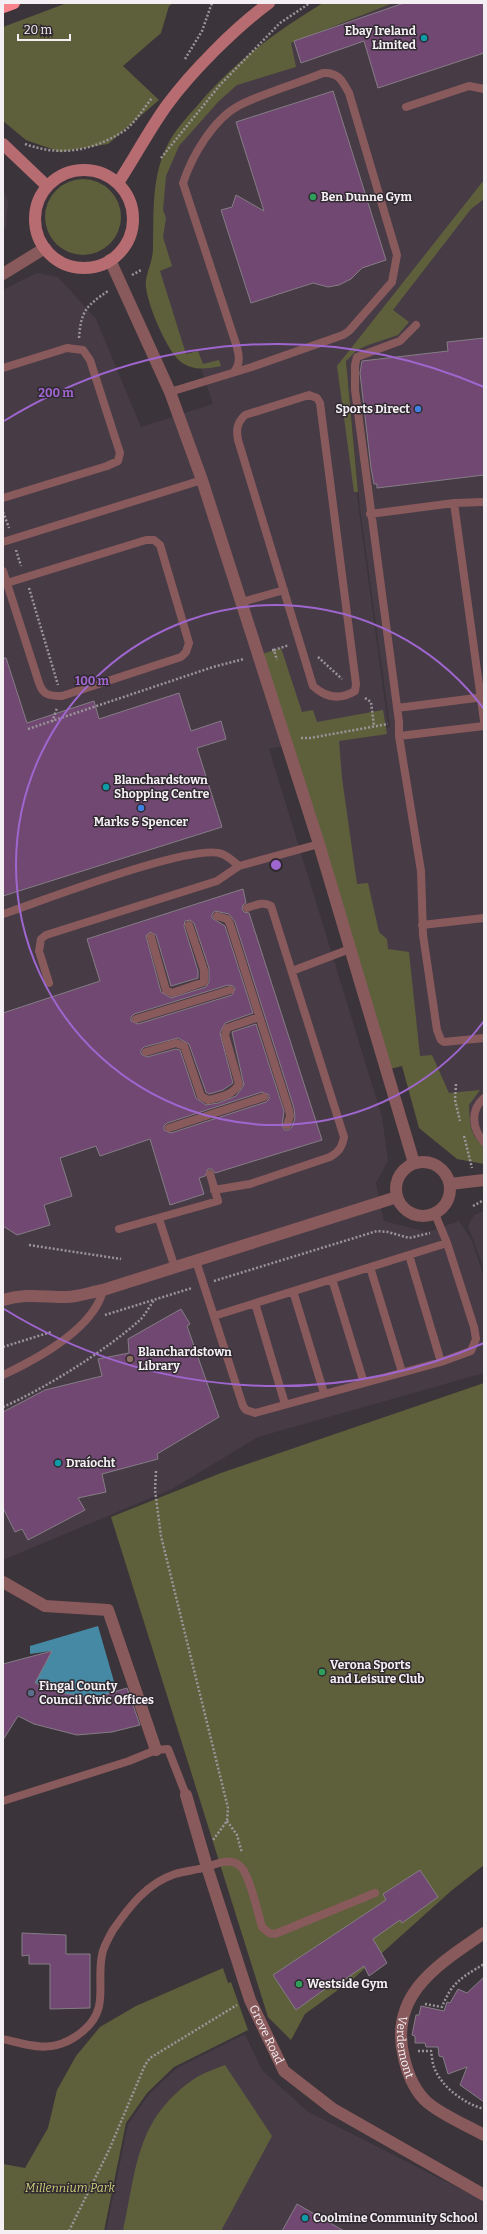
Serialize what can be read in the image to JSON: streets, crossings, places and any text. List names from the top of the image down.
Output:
{
  "streets": {
    "street": ["Grove Road", "Verdemont"]
  },
  "parks": ["Millennium Park"],
  "places": [
    "Ebay Ireland Limited",
    "Ben Dunne Gym",
    "Sports Direct",
    "Blanchardstown Shopping Centre",
    "Marks & Spencer",
    "Blanchardstown Library",
    "Draíocht",
    "Verona Sports and Leisure Club",
    "Fingal County Council Civic Offices",
    "Westside Gym",
    "Coolmine Community School"
  ],
  "scale_bar": "20 m",
  "rings": ["200 m", "100 m"]
}
